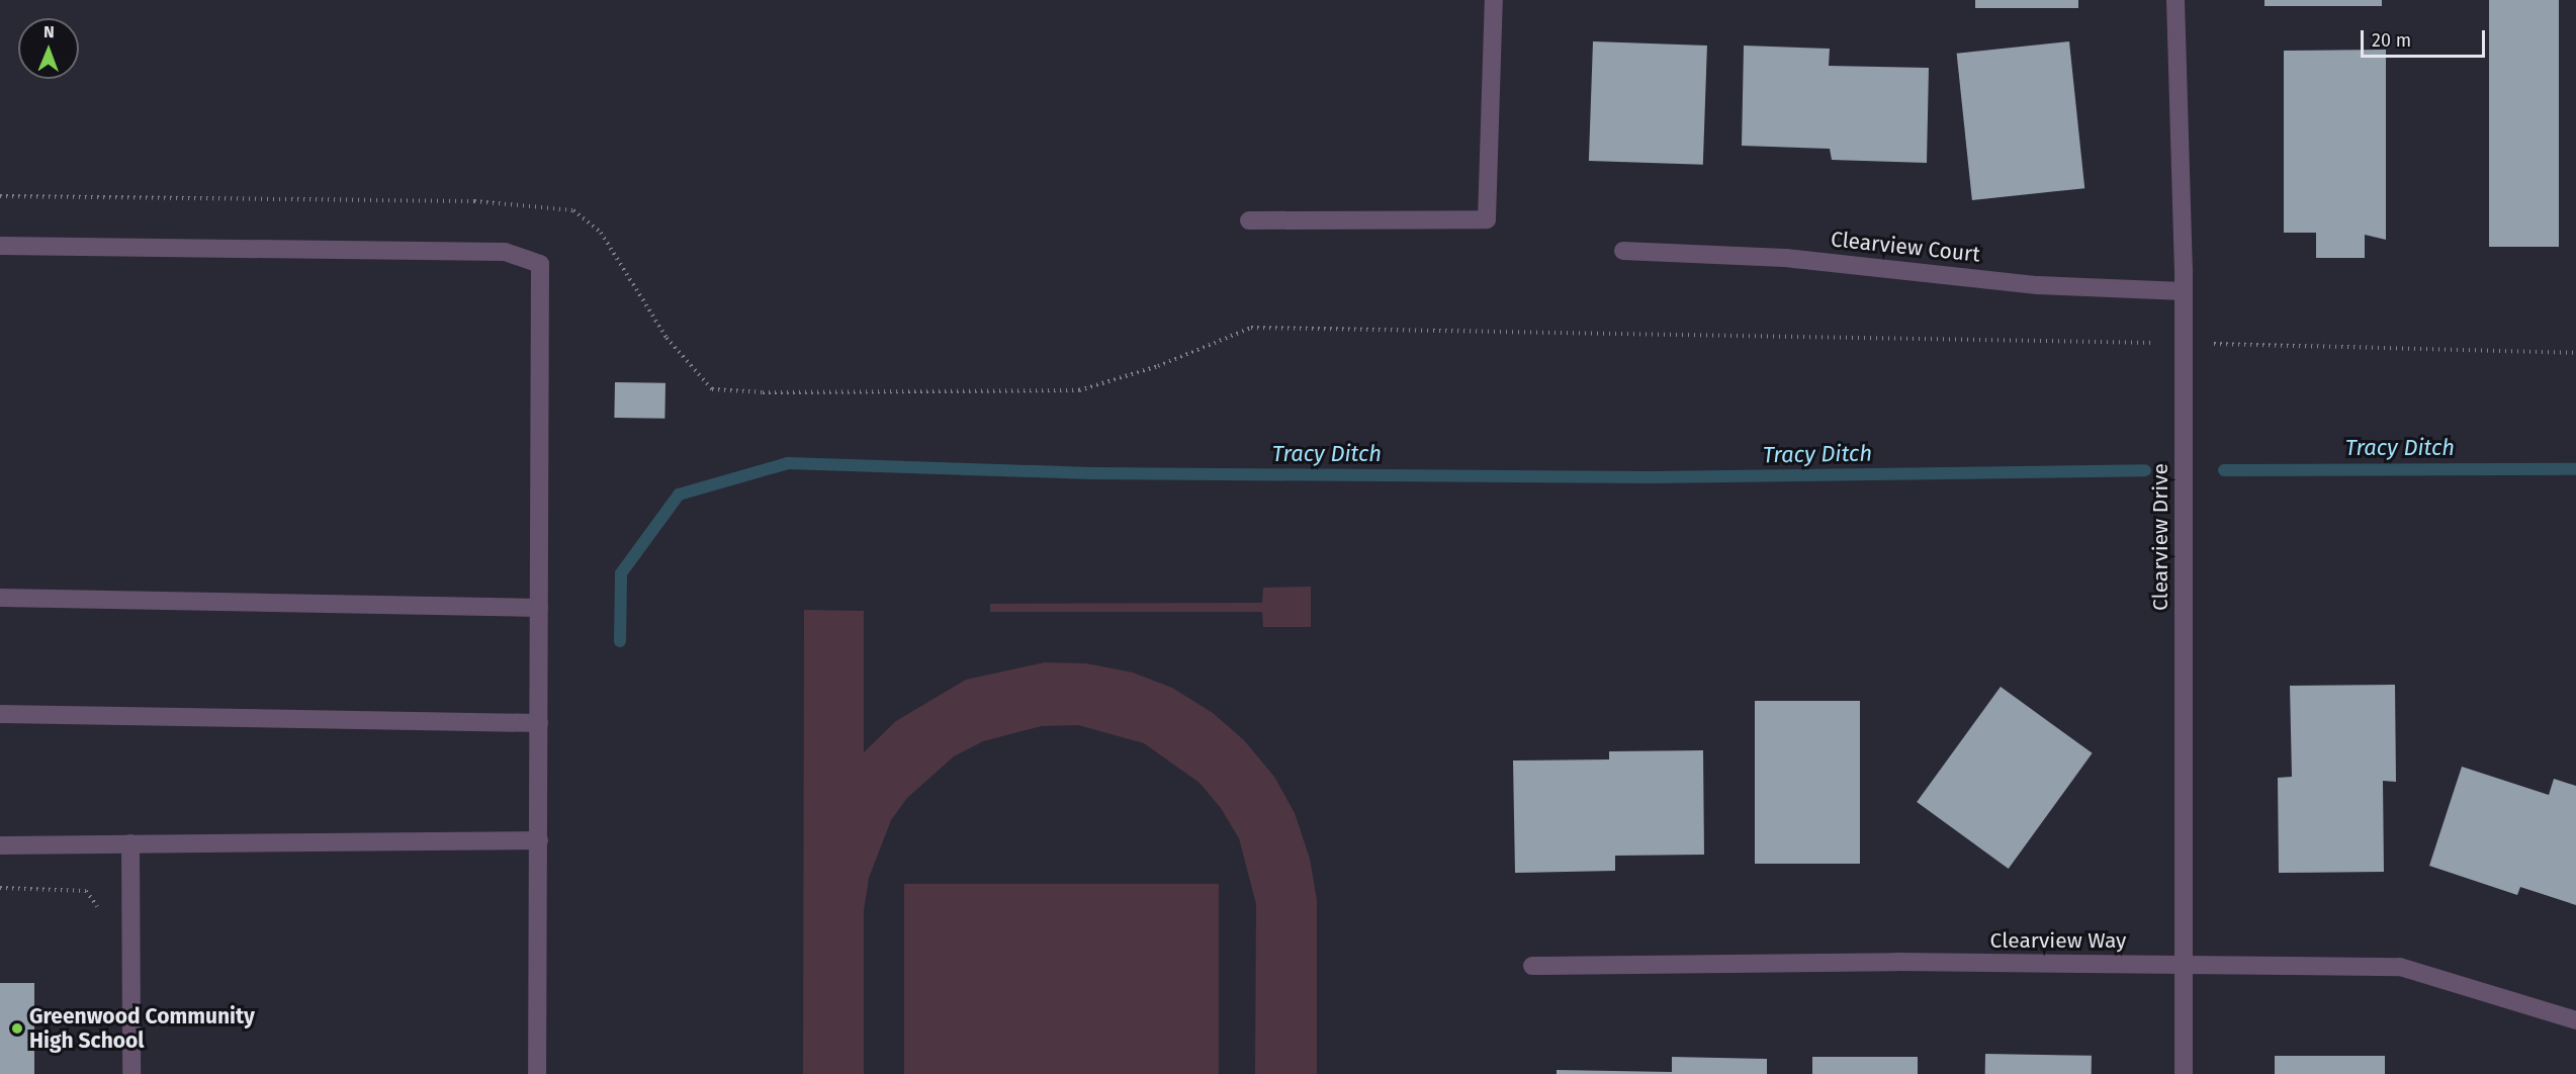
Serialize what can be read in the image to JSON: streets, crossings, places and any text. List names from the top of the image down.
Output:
{
  "streets": {
    "street": ["Clearview Court", "Clearview Drive", "Clearview Way"]
  },
  "crossings": [
    ["Clearview Court", "Clearview Drive"],
    ["Clearview Drive", "Clearview Way"]
  ],
  "water": ["Tracy Ditch"],
  "places": ["Greenwood Community High School"],
  "scale_bar": "20 m",
  "north": "top"
}
